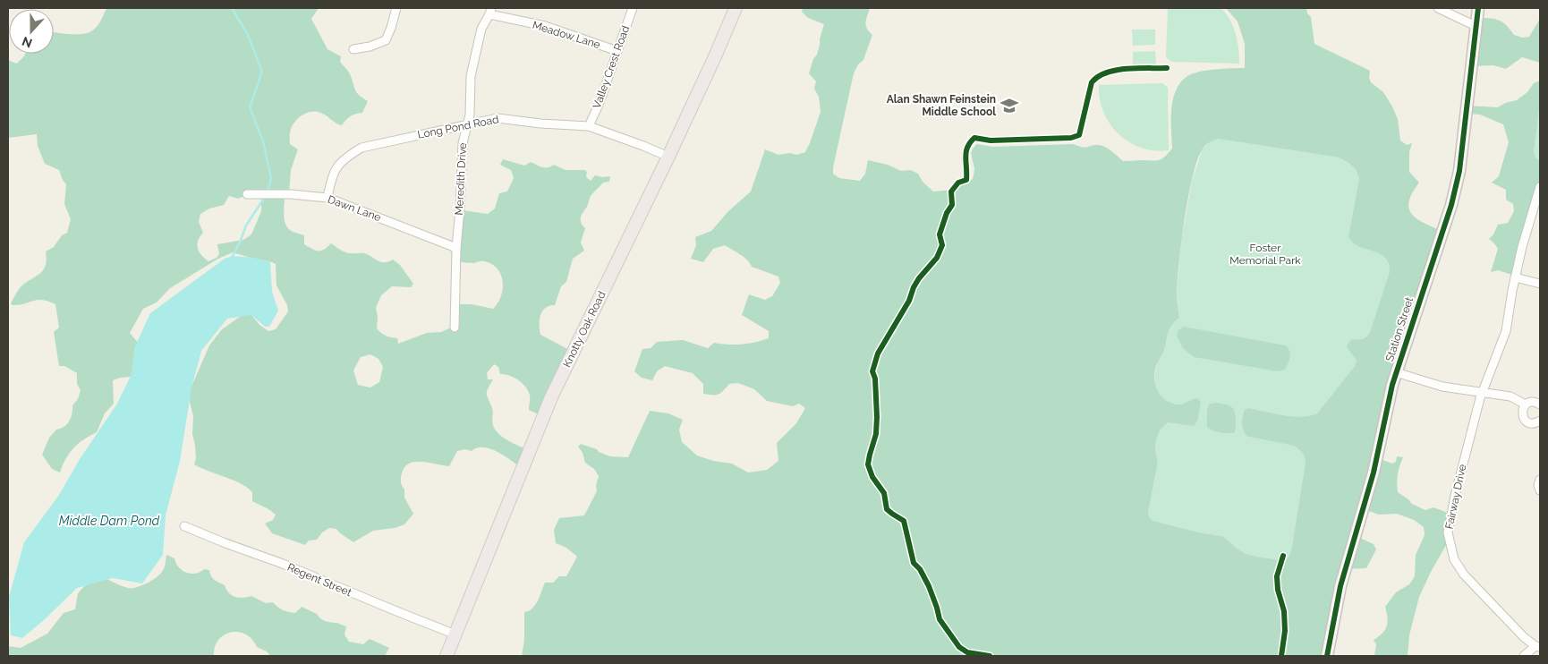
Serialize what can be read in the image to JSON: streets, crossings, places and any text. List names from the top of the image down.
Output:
{
  "streets": {
    "main road": ["Knotty Oak Road"],
    "street": [
      "Meadow Lane",
      "Valley Crest Road",
      "Long Pond Road",
      "Meredith Drive",
      "Dawn Lane",
      "Station Street",
      "Fairway Drive",
      "Regent Street"
    ]
  },
  "crossings": [
    ["Meadow Lane", "Valley Crest Road"],
    ["Meadow Lane", "Meredith Drive"],
    ["Valley Crest Road", "Long Pond Road"],
    ["Long Pond Road", "Meredith Drive"],
    ["Long Pond Road", "Dawn Lane"],
    ["Long Pond Road", "Knotty Oak Road"],
    ["Meredith Drive", "Dawn Lane"],
    ["Knotty Oak Road", "Regent Street"]
  ],
  "water": ["Middle Dam Pond"],
  "parks": ["Foster Memorial Park"],
  "places": {
    "school or university": ["Alan Shawn Feinstein Middle School"]
  },
  "north": "bottom"
}
